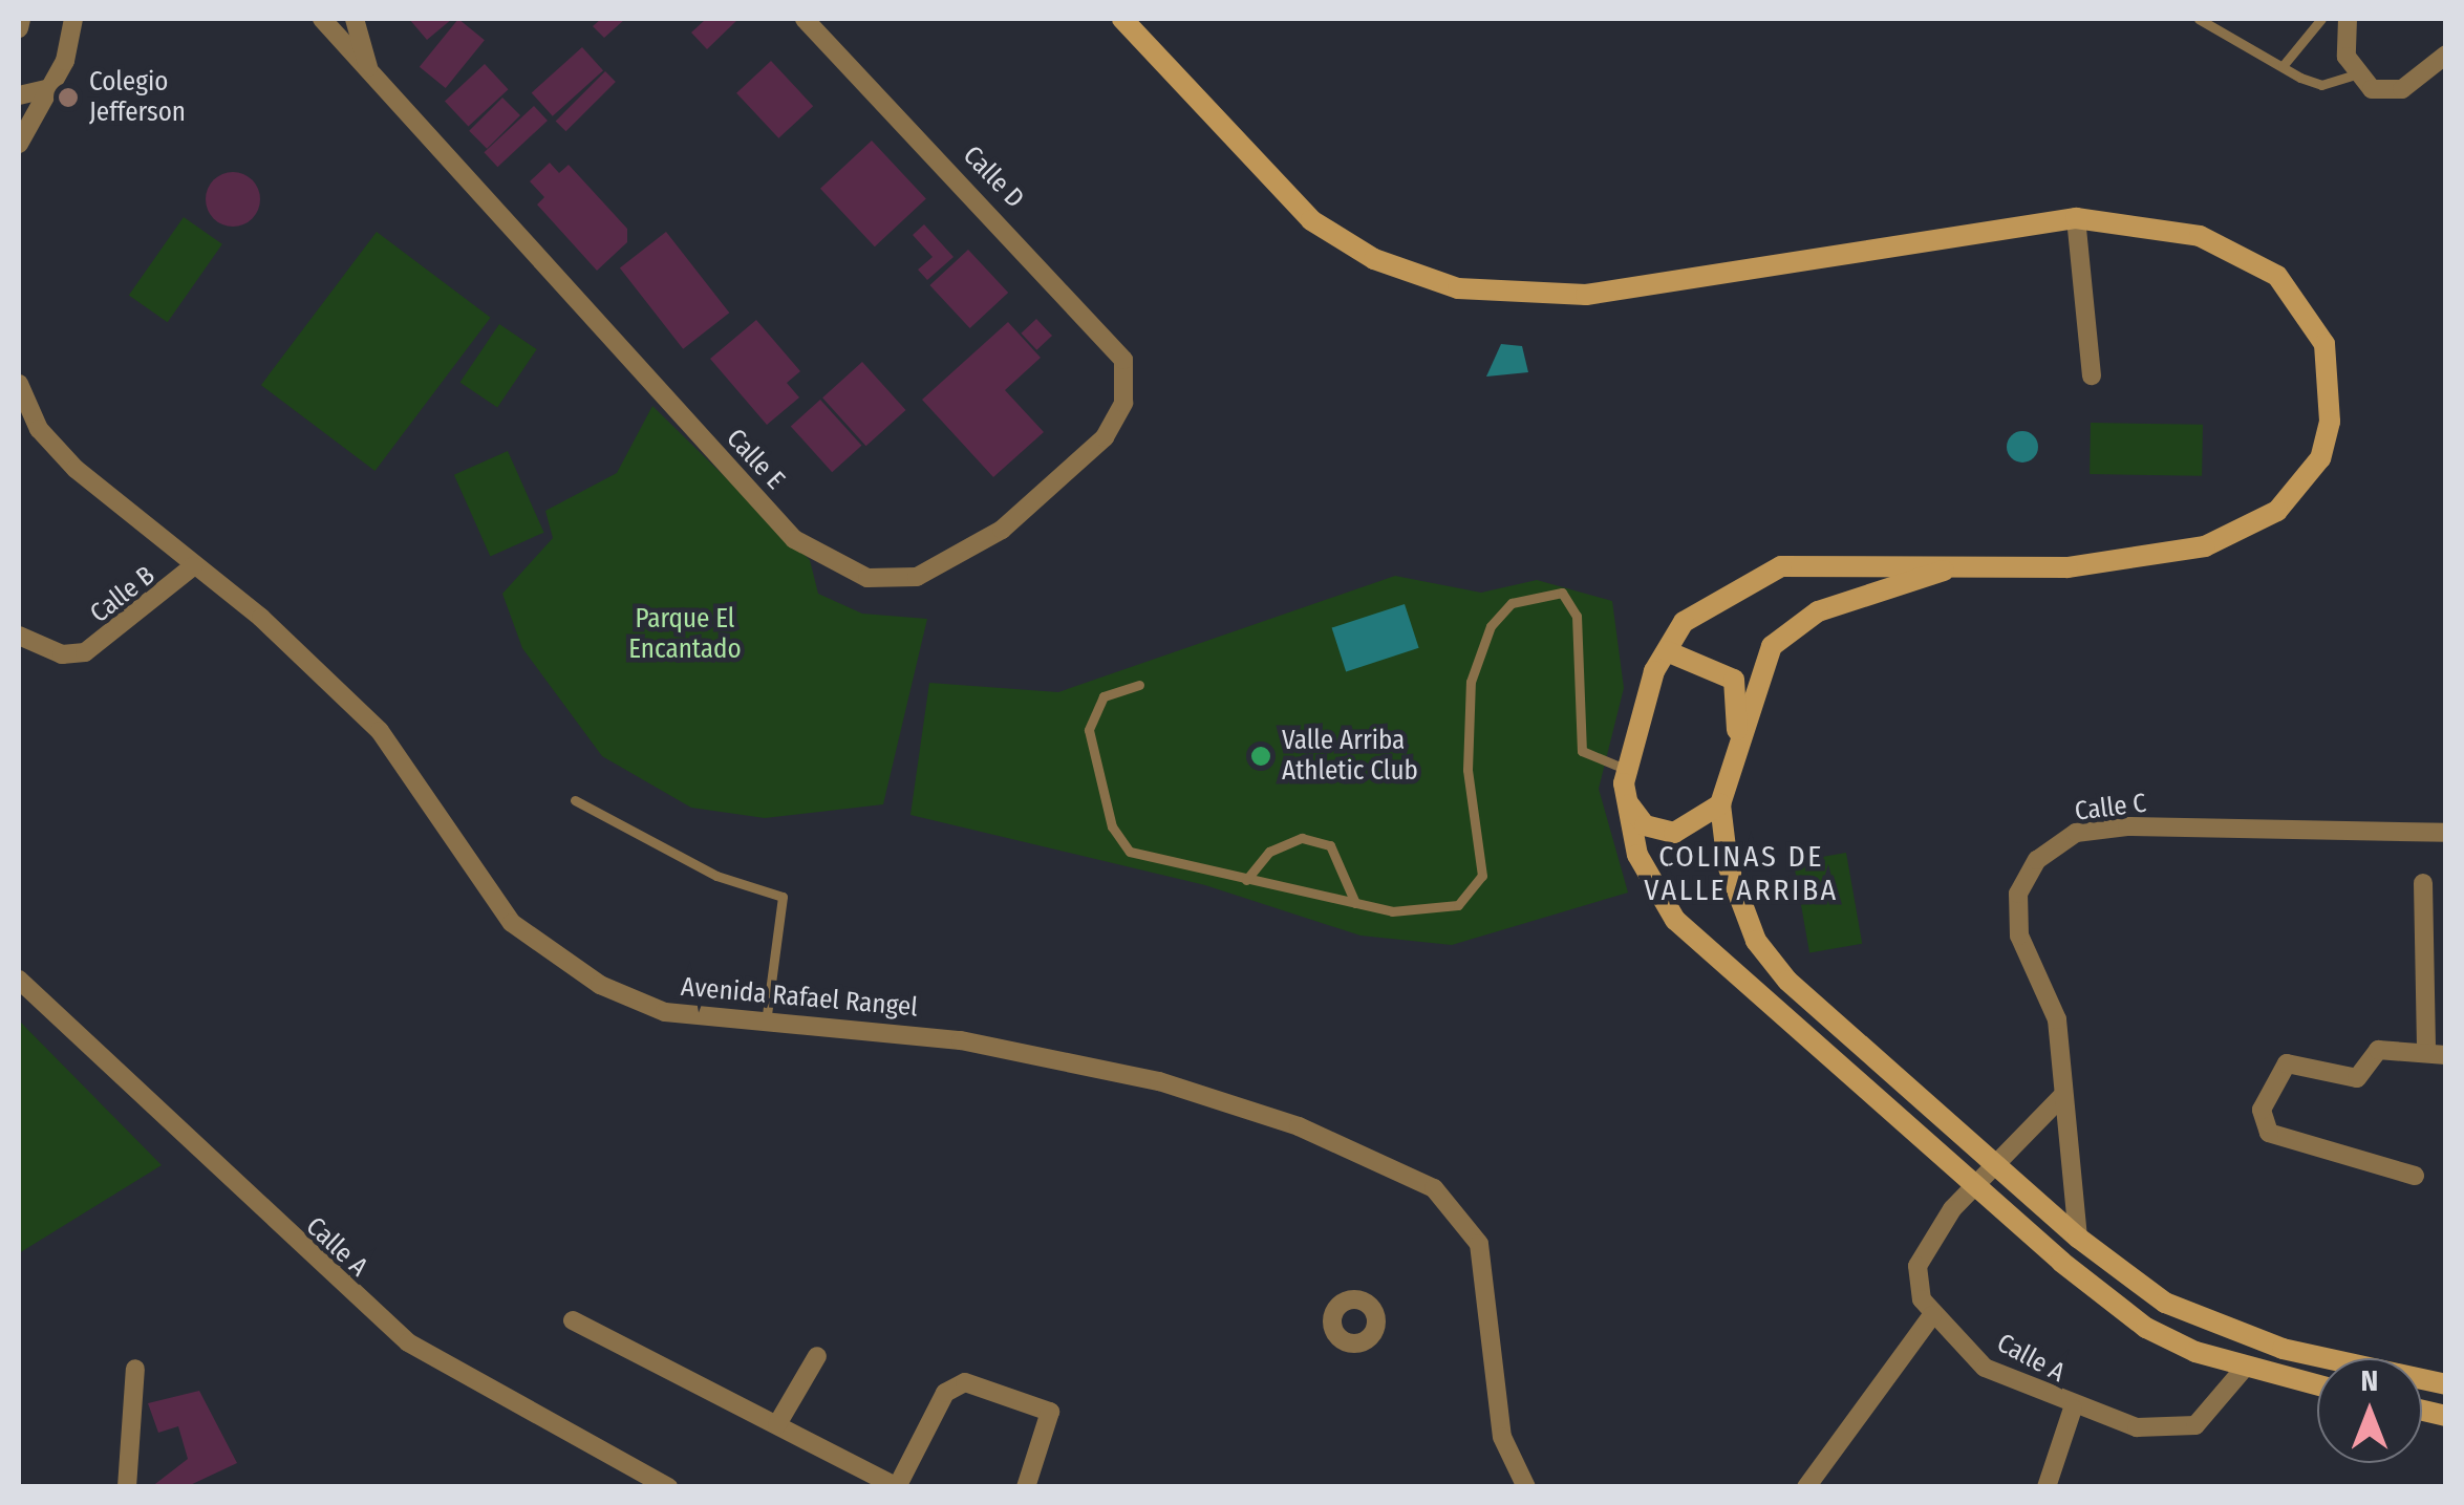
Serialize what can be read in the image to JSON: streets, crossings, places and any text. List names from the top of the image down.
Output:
{
  "streets": {
    "street": [
      "Calle D",
      "Calle E",
      "Calle B",
      "Calle C",
      "Avenida Rafael Rangel",
      "Calle A"
    ]
  },
  "crossings": [
    ["Calle D", "Calle E"],
    ["Calle B", "Avenida Rafael Rangel"]
  ],
  "districts": ["COLINAS DE VALLE ARRIBA"],
  "parks": ["Parque El Encantado"],
  "places": ["Colegio Jefferson", "Valle Arriba Athletic Club"],
  "north": "top"
}
